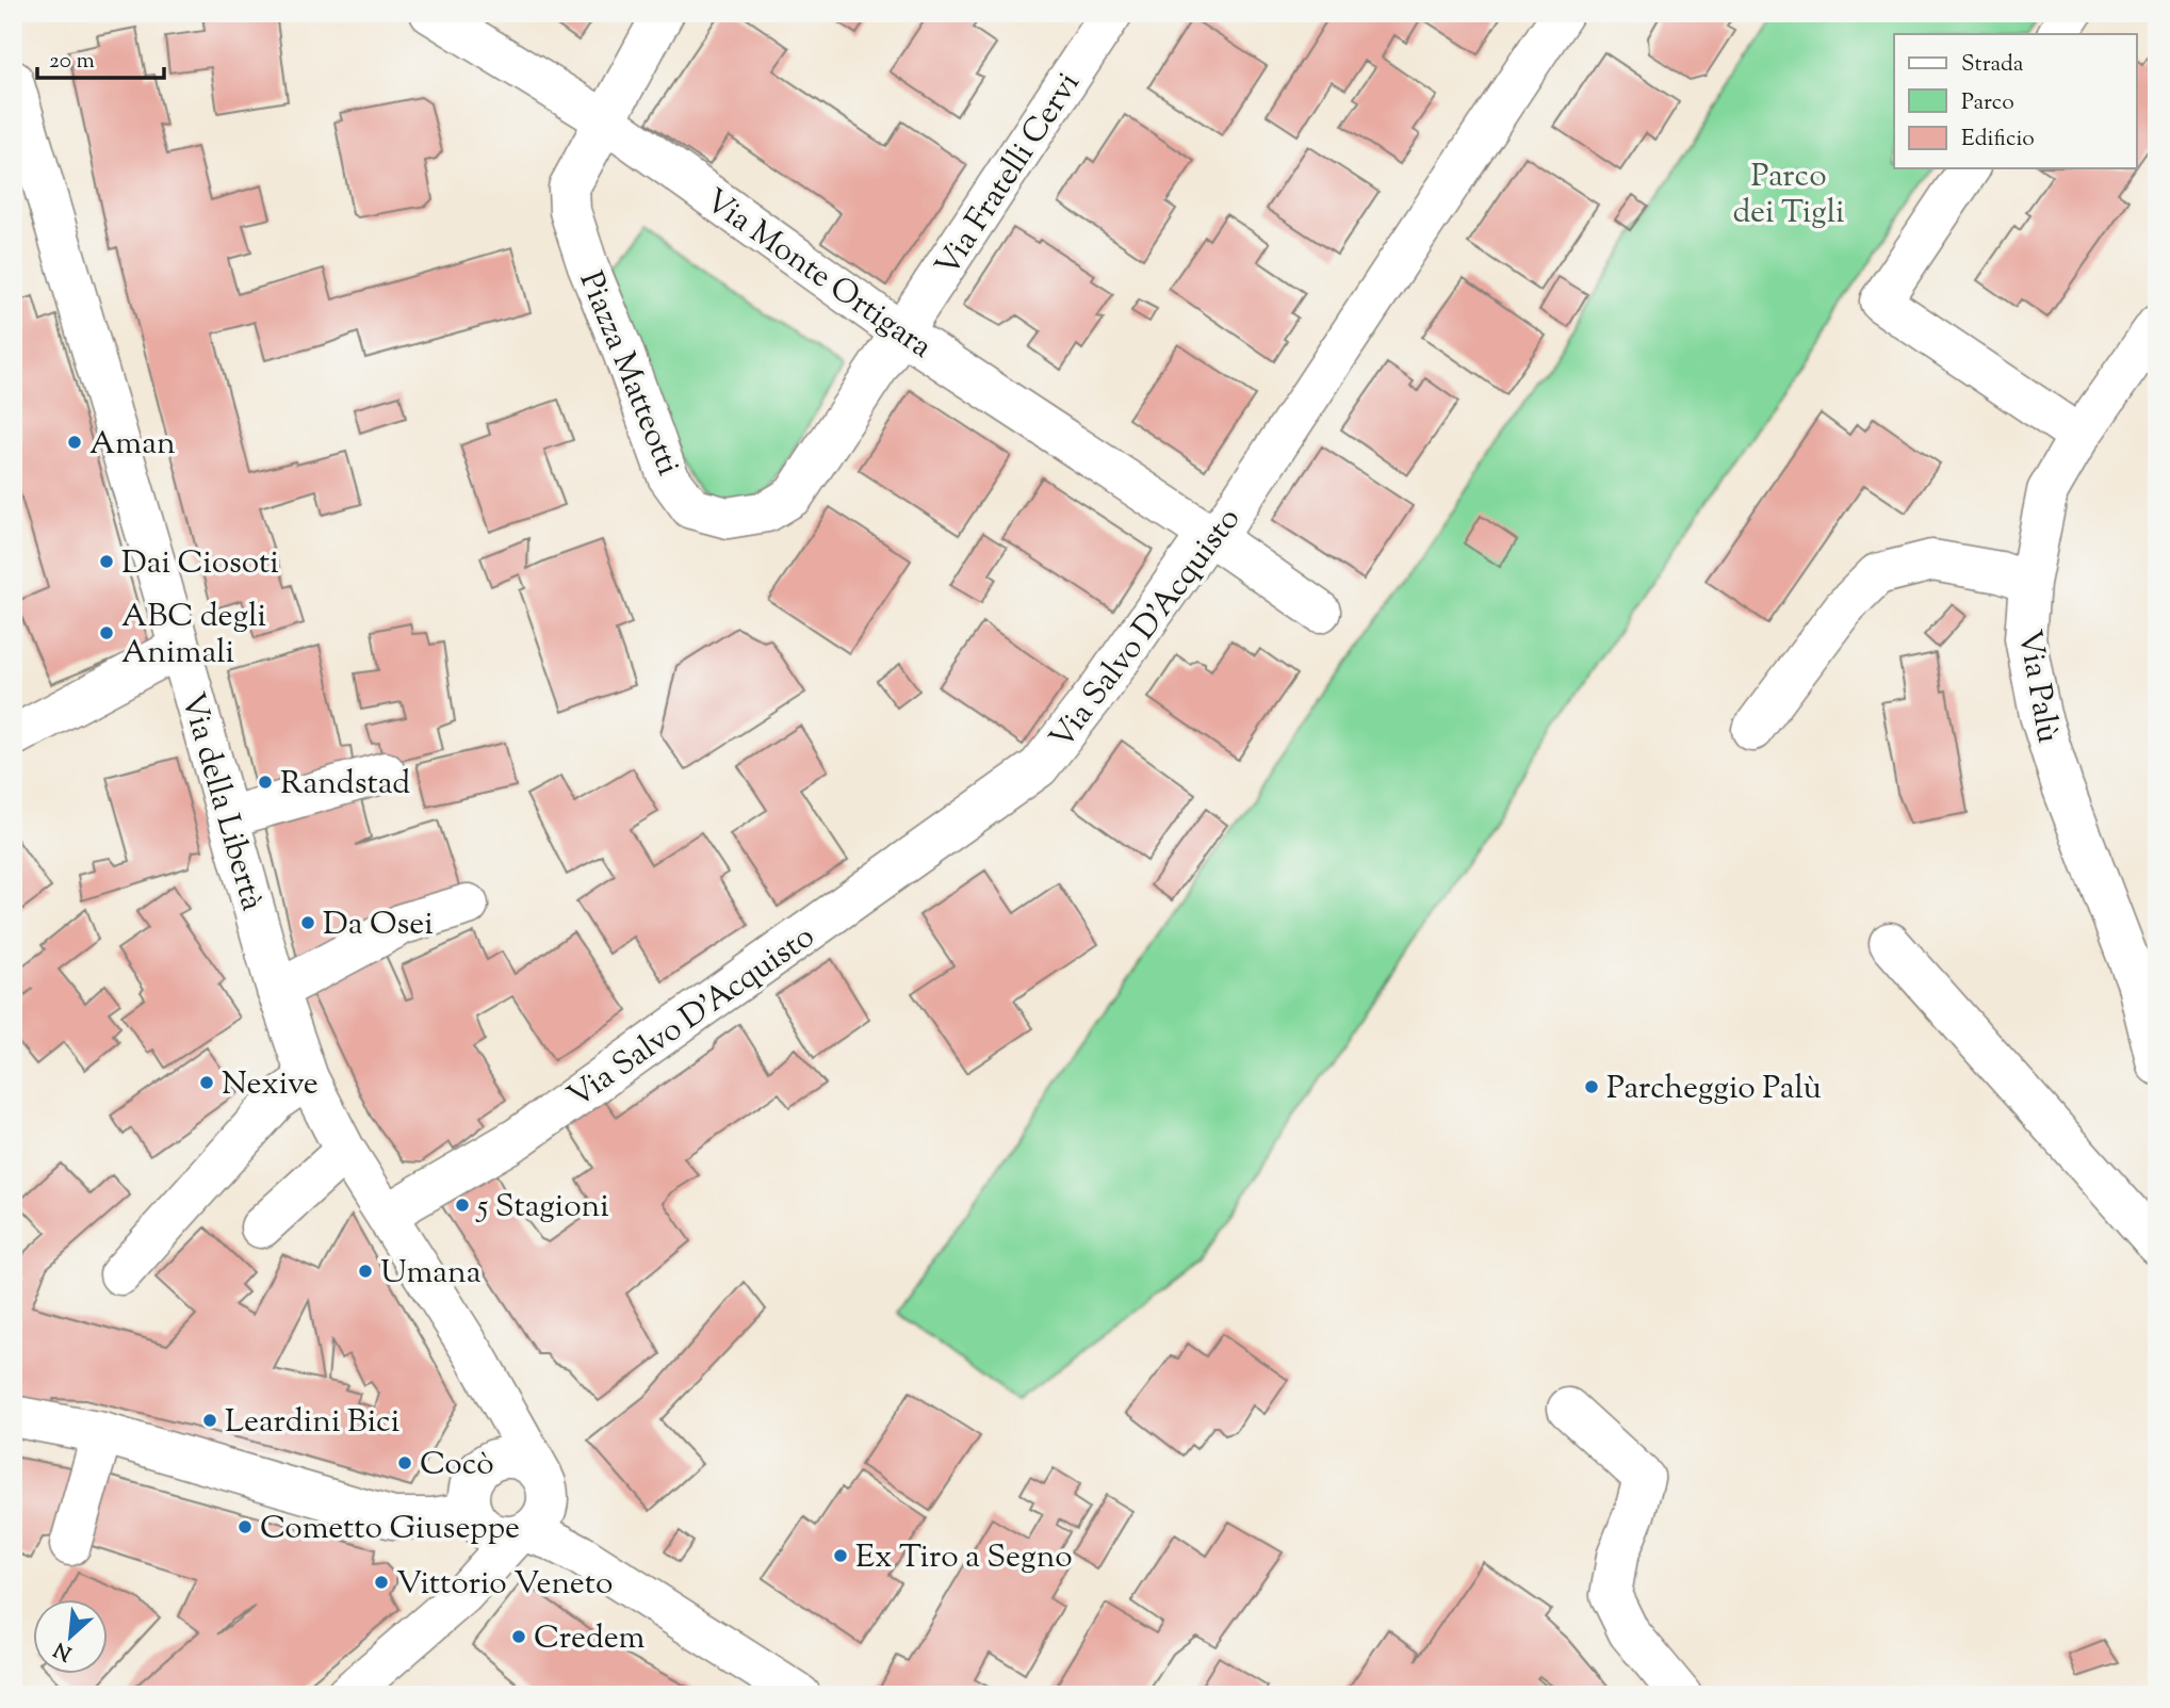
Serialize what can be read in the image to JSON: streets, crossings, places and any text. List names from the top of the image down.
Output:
{
  "streets": {
    "street": [
      "Via Fratelli Cervi",
      "Via Monte Ortigara",
      "Piazza Matteotti",
      "Via Salvo D'Acquisto",
      "Via Palù",
      "Via della Libertà"
    ]
  },
  "crossings": [
    ["Via Fratelli Cervi", "Via Monte Ortigara"],
    ["Via Fratelli Cervi", "Piazza Matteotti"],
    ["Via Monte Ortigara", "Piazza Matteotti"],
    ["Via Monte Ortigara", "Via Salvo D'Acquisto"],
    ["Via Salvo D'Acquisto", "Via della Libertà"]
  ],
  "parks": ["Parco dei Tigli"],
  "places": [
    "Aman",
    "Dai Ciosoti",
    "ABC degli Animali",
    "Randstad",
    "Da Osei",
    "Nexive",
    "Parcheggio Palù",
    "5 Stagioni",
    "Umana",
    "Leardini Bici",
    "Cocò",
    "Cometto Giuseppe",
    "Ex Tiro a Segno",
    "Vittorio Veneto",
    "Credem"
  ],
  "legend": ["Strada", "Parco", "Edificio"],
  "scale_bar": "20 m",
  "north": "bottom left"
}
